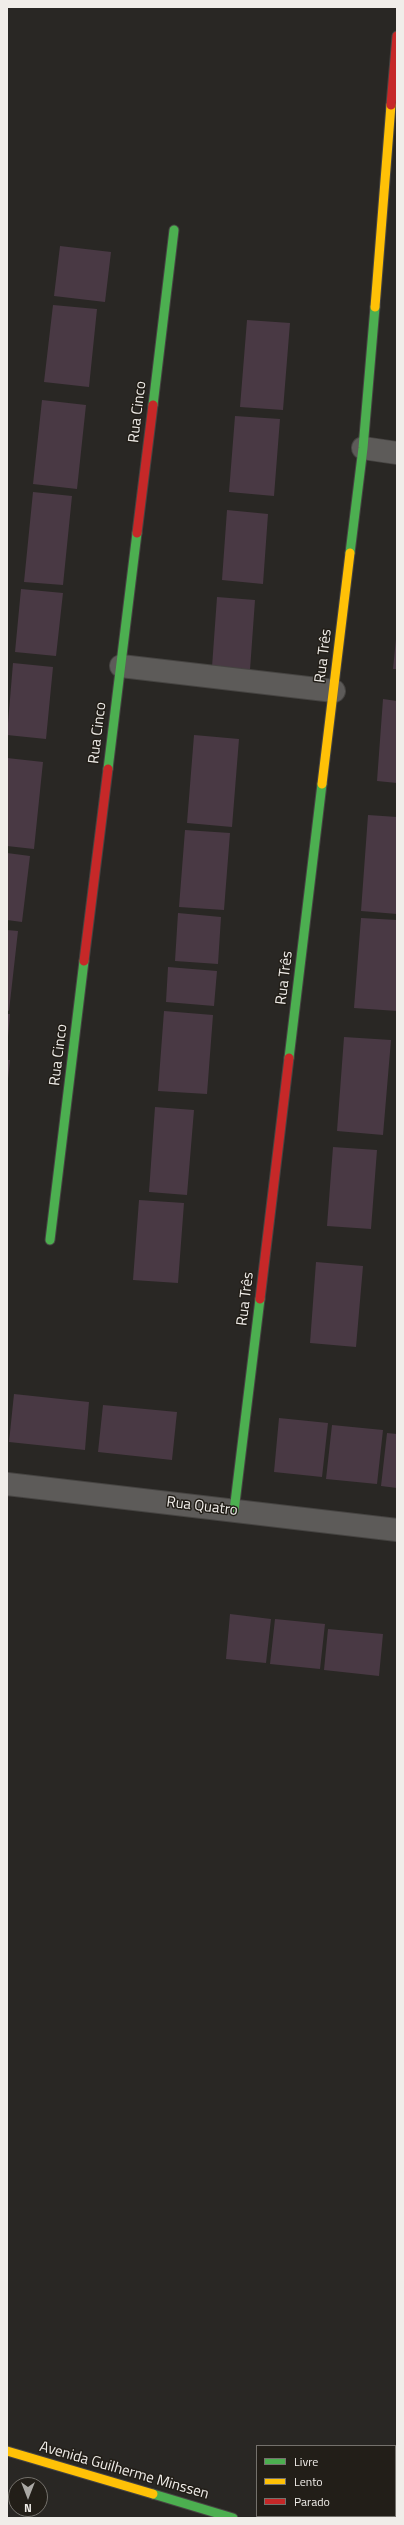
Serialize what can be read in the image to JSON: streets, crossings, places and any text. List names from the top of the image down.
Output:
{
  "streets": {
    "street": [
      "Rua Cinco",
      "Rua Três",
      "Rua Quatro",
      "Avenida Guilherme Minssen"
    ]
  },
  "crossings": [
    ["Rua Três", "Rua Quatro"]
  ],
  "legend": ["Livre", "Lento", "Parado"],
  "north": "bottom"
}
